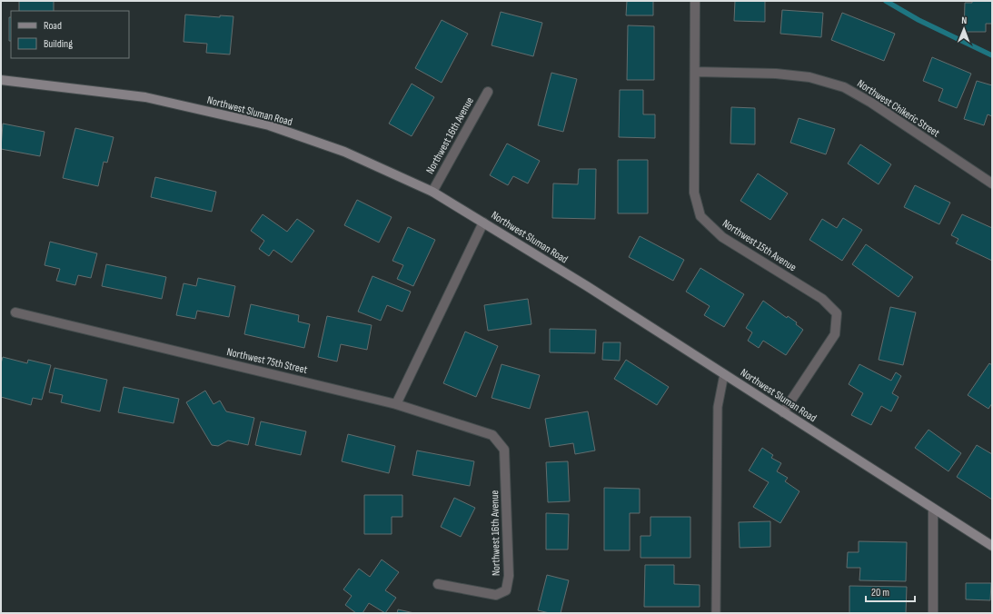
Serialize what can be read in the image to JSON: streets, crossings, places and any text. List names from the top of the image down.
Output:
{
  "streets": {
    "street": [
      "Northwest Chikeric Street",
      "Northwest Sluman Road",
      "Northwest 16th Avenue",
      "Northwest 15th Avenue",
      "Northwest 75th Street"
    ]
  },
  "crossings": [
    ["Northwest Chikeric Street", "Northwest 15th Avenue"],
    ["Northwest Sluman Road", "Northwest 16th Avenue"],
    ["Northwest Sluman Road", "Northwest 15th Avenue"],
    ["Northwest 16th Avenue", "Northwest 75th Street"]
  ],
  "legend": ["Road", "Building"],
  "scale_bar": "20 m",
  "north": "top"
}
